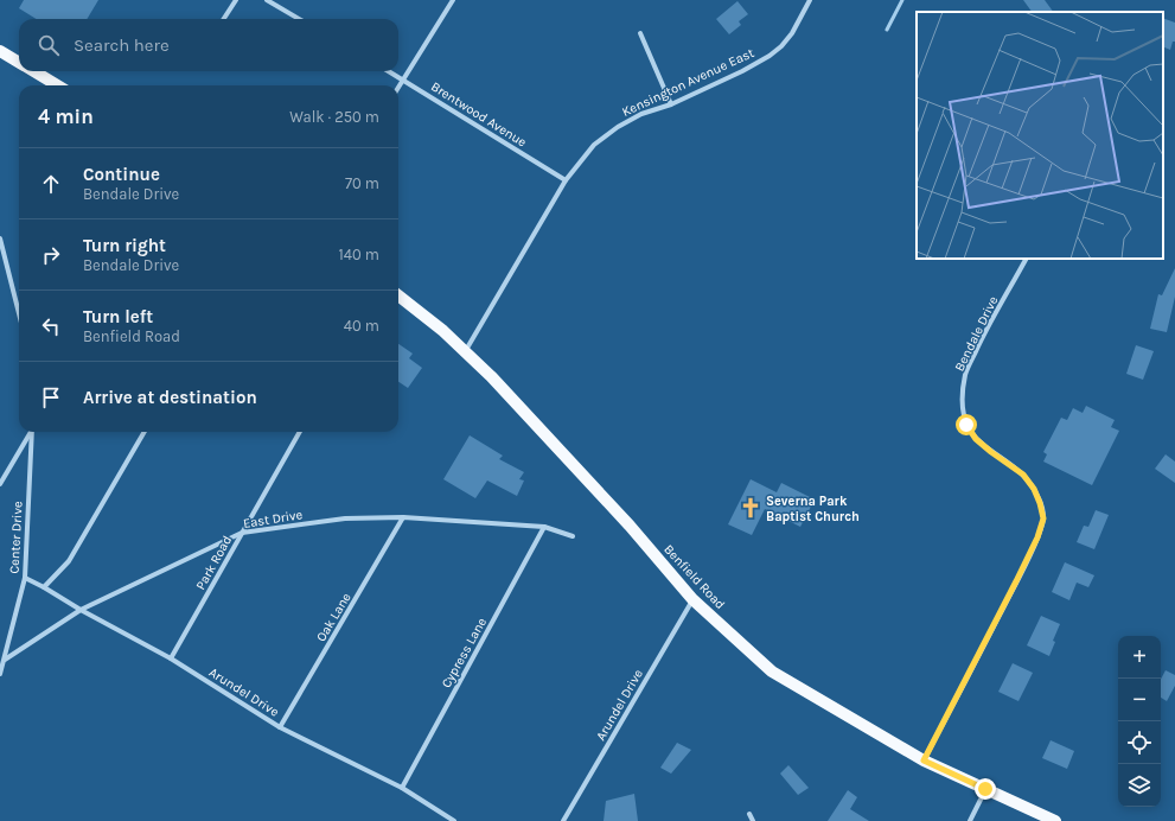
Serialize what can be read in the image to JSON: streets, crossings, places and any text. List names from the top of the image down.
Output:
{
  "streets": {
    "main road": ["Benfield Road"],
    "street": [
      "Kensington Avenue East",
      "Brentwood Avenue",
      "Bendale Drive",
      "East Drive",
      "Center Drive",
      "Park Road",
      "Oak Lane",
      "Cypress Lane",
      "Arundel Drive"
    ]
  },
  "crossings": [
    ["Kensington Avenue East", "Brentwood Avenue"],
    ["Kensington Avenue East", "Benfield Road"],
    ["Bendale Drive", "Benfield Road"],
    ["East Drive", "Center Drive"],
    ["East Drive", "Park Road"],
    ["East Drive", "Oak Lane"],
    ["East Drive", "Cypress Lane"],
    ["East Drive", "Arundel Drive"],
    ["Center Drive", "Arundel Drive"],
    ["Park Road", "Arundel Drive"],
    ["Benfield Road", "Arundel Drive"],
    ["Oak Lane", "Arundel Drive"],
    ["Cypress Lane", "Arundel Drive"]
  ],
  "places": {
    "church": ["Severna Park Baptist Church"]
  },
  "page": {
    "search": "Search here",
    "heading": ["4 min", "Walk · 250 m"],
    "list": [
      ["Continue", "Bendale Drive", "70 m"],
      ["Turn right", "Bendale Drive", "140 m"],
      ["Turn left", "Benfield Road", "40 m"],
      "Arrive at destination"
    ],
    "map_buttons": ["+", "−"]
  }
}
